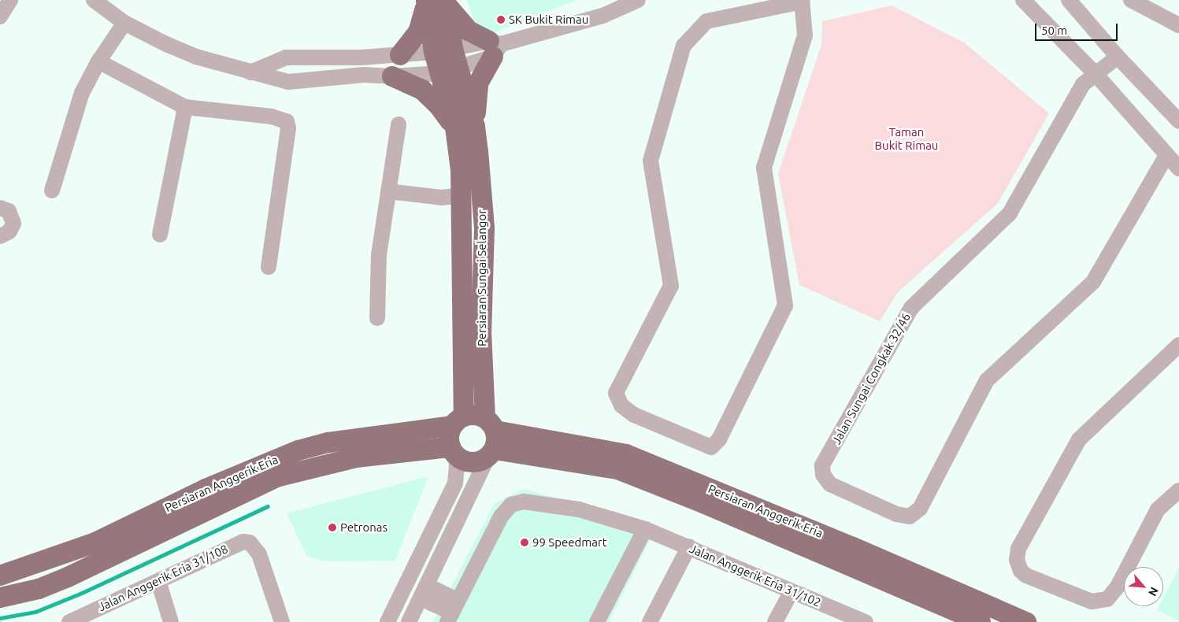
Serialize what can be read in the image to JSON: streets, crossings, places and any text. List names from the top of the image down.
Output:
{
  "streets": {
    "main road": ["Persiaran Sungai Selangor", "Persiaran Anggerik Eria"],
    "street": ["Jalan Sungai Congkak 32/46", "Jalan Anggerik Eria 31/102", "Jalan Anggerik Eria 31/108"]
  },
  "crossings": [
    ["Persiaran Sungai Selangor", "Persiaran Anggerik Eria"]
  ],
  "parks": ["Taman Bukit Rimau"],
  "places": ["SK Bukit Rimau", "Petronas", "99 Speedmart"],
  "scale_bar": "50 m",
  "north": "bottom right"
}
